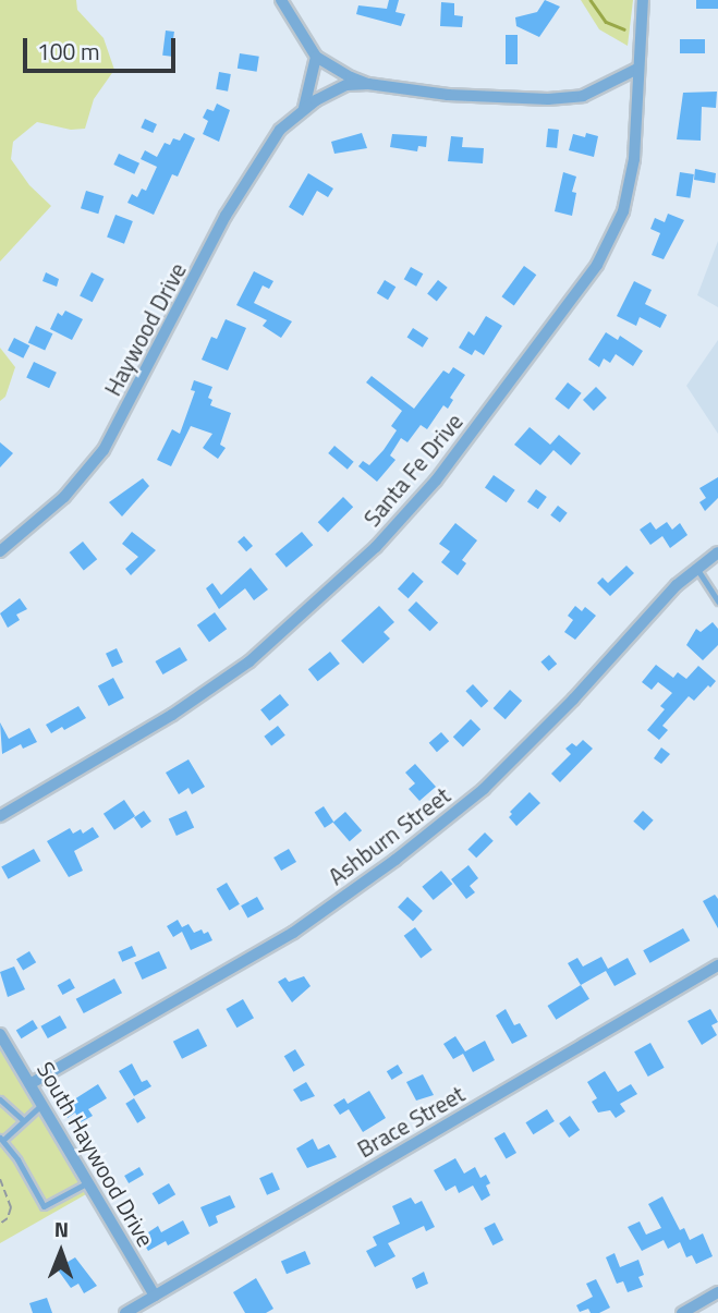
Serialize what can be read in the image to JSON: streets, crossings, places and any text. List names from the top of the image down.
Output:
{
  "streets": {
    "street": [
      "Haywood Drive",
      "Santa Fe Drive",
      "Ashburn Street",
      "Brace Street",
      "South Haywood Drive"
    ]
  },
  "crossings": [
    ["Haywood Drive", "Santa Fe Drive"],
    ["Ashburn Street", "South Haywood Drive"],
    ["Brace Street", "South Haywood Drive"]
  ],
  "scale_bar": "100 m",
  "north": "top"
}
